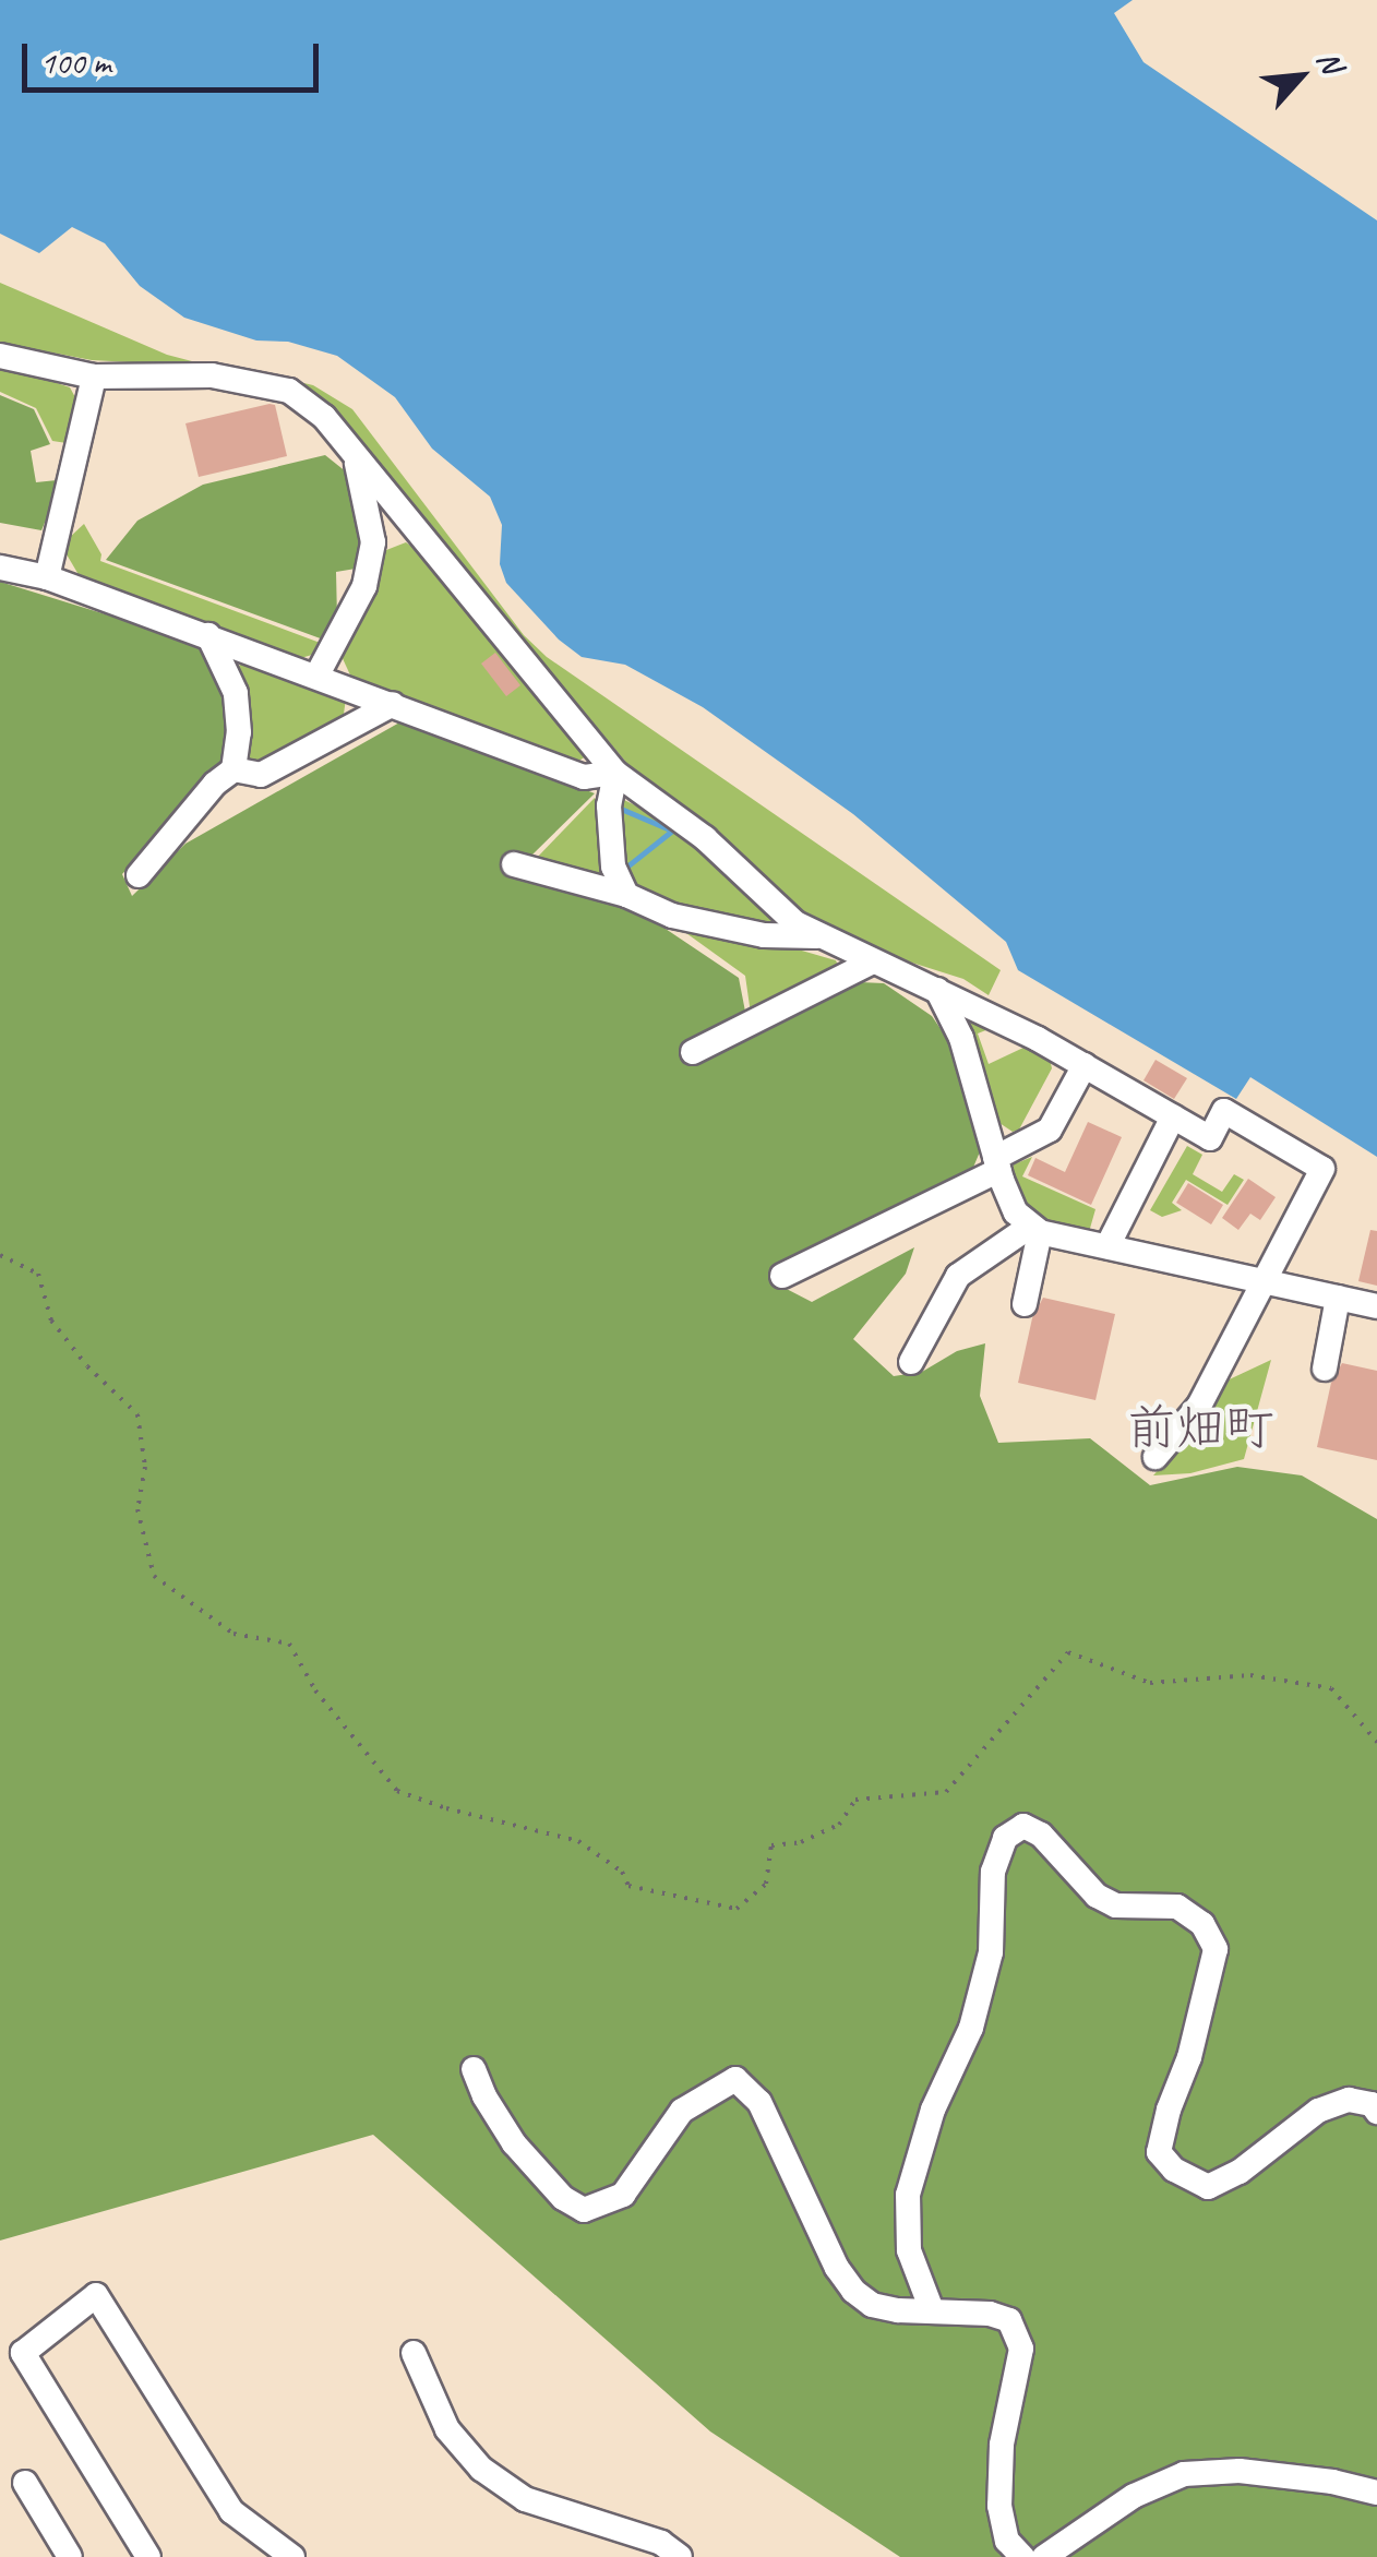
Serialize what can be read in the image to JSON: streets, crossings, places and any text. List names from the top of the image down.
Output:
{
  "districts": ["前畑町"],
  "scale_bar": "100 m",
  "north": "top right"
}
